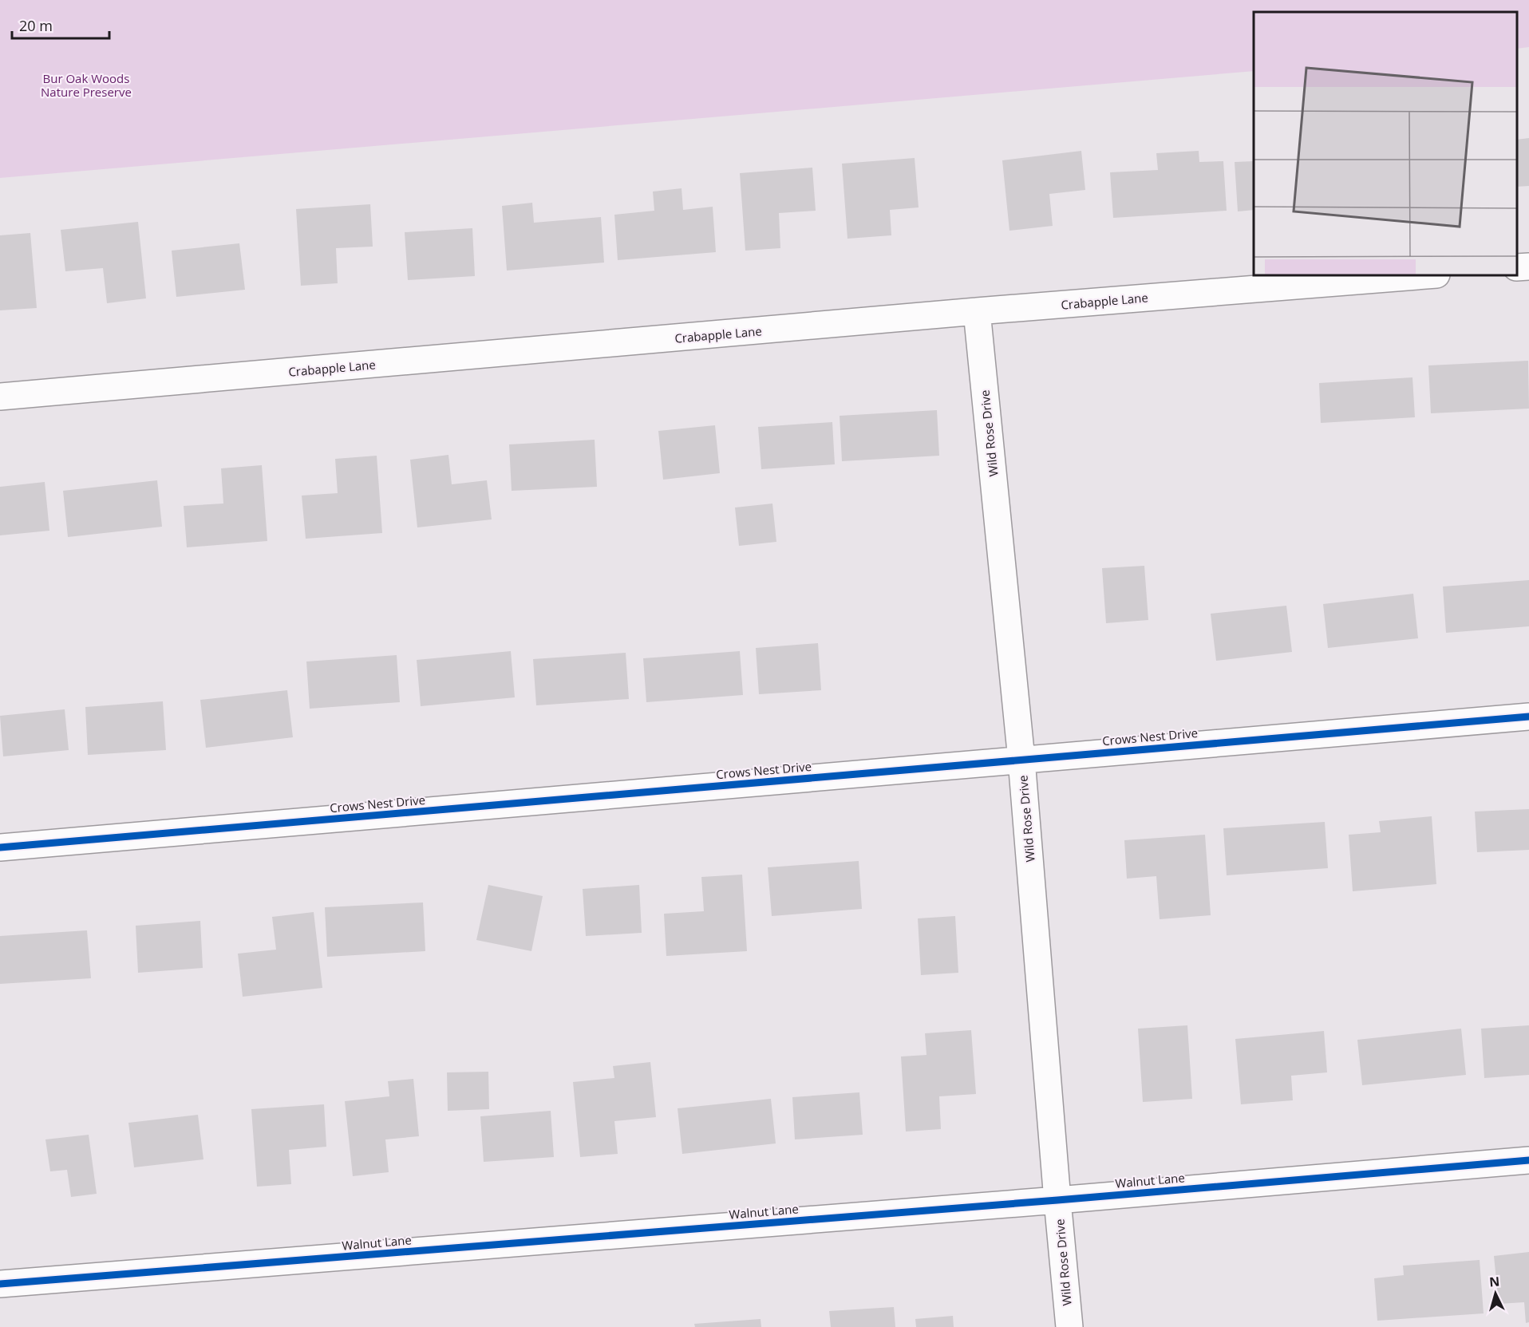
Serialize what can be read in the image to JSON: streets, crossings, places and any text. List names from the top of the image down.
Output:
{
  "streets": {
    "street": [
      "Crabapple Lane",
      "Wild Rose Drive",
      "Crows Nest Drive",
      "Walnut Lane"
    ]
  },
  "crossings": [
    ["Crabapple Lane", "Wild Rose Drive"],
    ["Wild Rose Drive", "Crows Nest Drive"],
    ["Wild Rose Drive", "Walnut Lane"]
  ],
  "parks": ["Bur Oak Woods Nature Preserve"],
  "scale_bar": "20 m",
  "north": "top"
}
